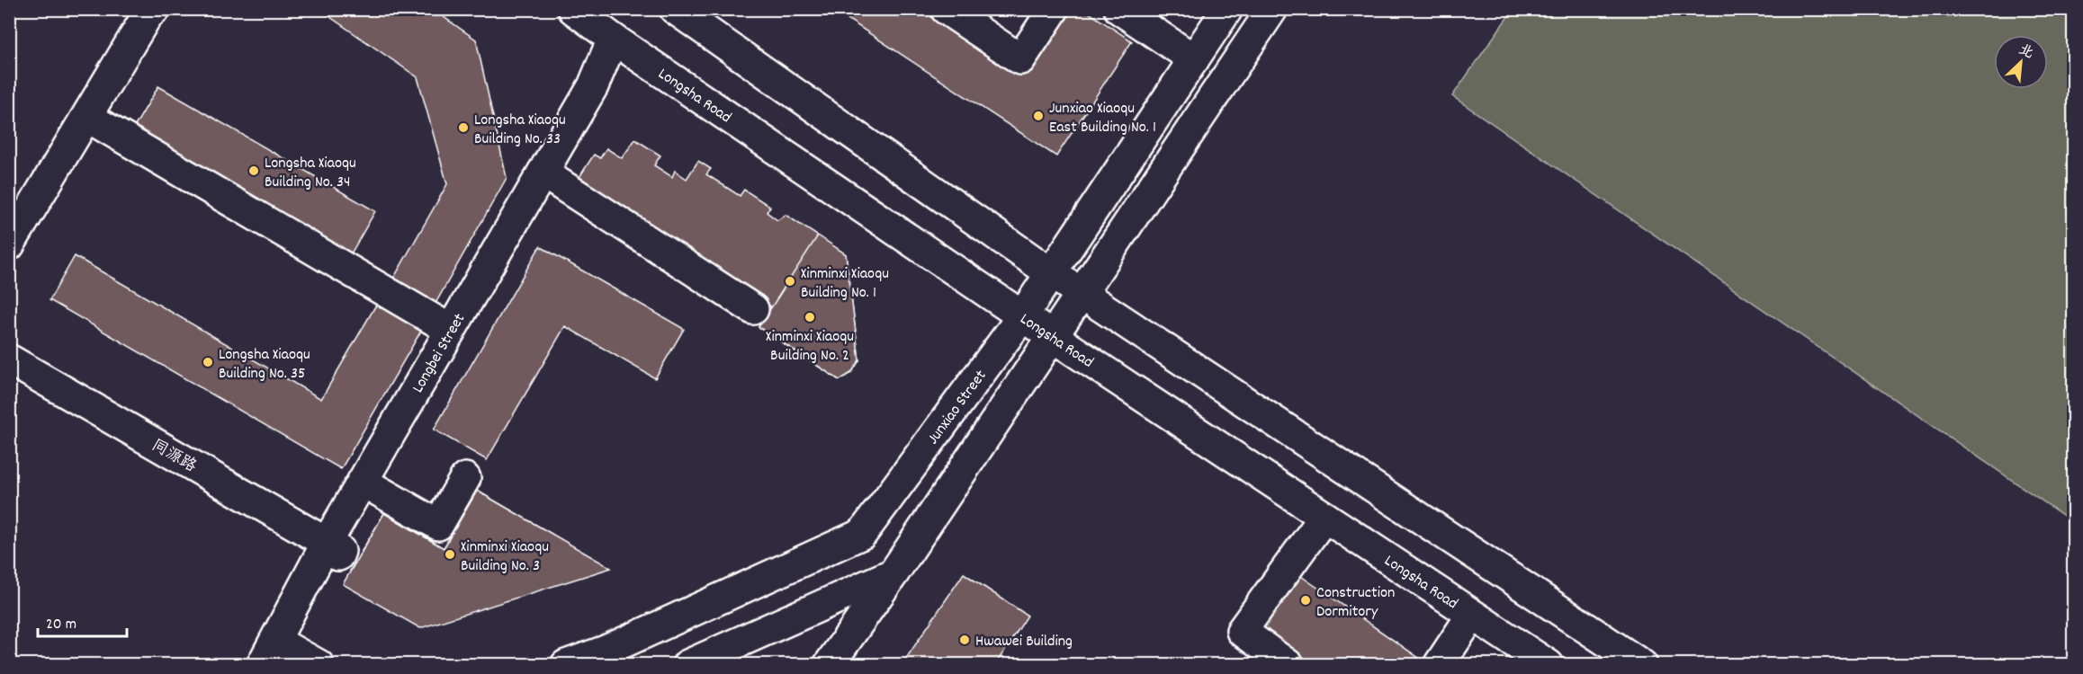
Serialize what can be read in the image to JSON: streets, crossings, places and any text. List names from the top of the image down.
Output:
{
  "streets": {
    "main road": [
      "Longsha Road",
      "Longbei Street",
      "Junxiao Street",
      "同源路"
    ]
  },
  "crossings": [
    ["Longsha Road", "Longbei Street"],
    ["Longsha Road", "Junxiao Street"],
    ["Longbei Street", "同源路"]
  ],
  "places": [
    "Junxiao Xiaoqu East Building No. 1",
    "Longsha Xiaoqu Building No. 33",
    "Longsha Xiaoqu Building No. 34",
    "Xinminxi Xiaoqu Building No. 1",
    "Xinminxi Xiaoqu Building No. 2",
    "Longsha Xiaoqu Building No. 35",
    "Xinminxi Xiaoqu Building No. 3",
    "Construction Dormitory",
    "Hwawei Building"
  ],
  "scale_bar": "20 m",
  "north": "top right"
}
